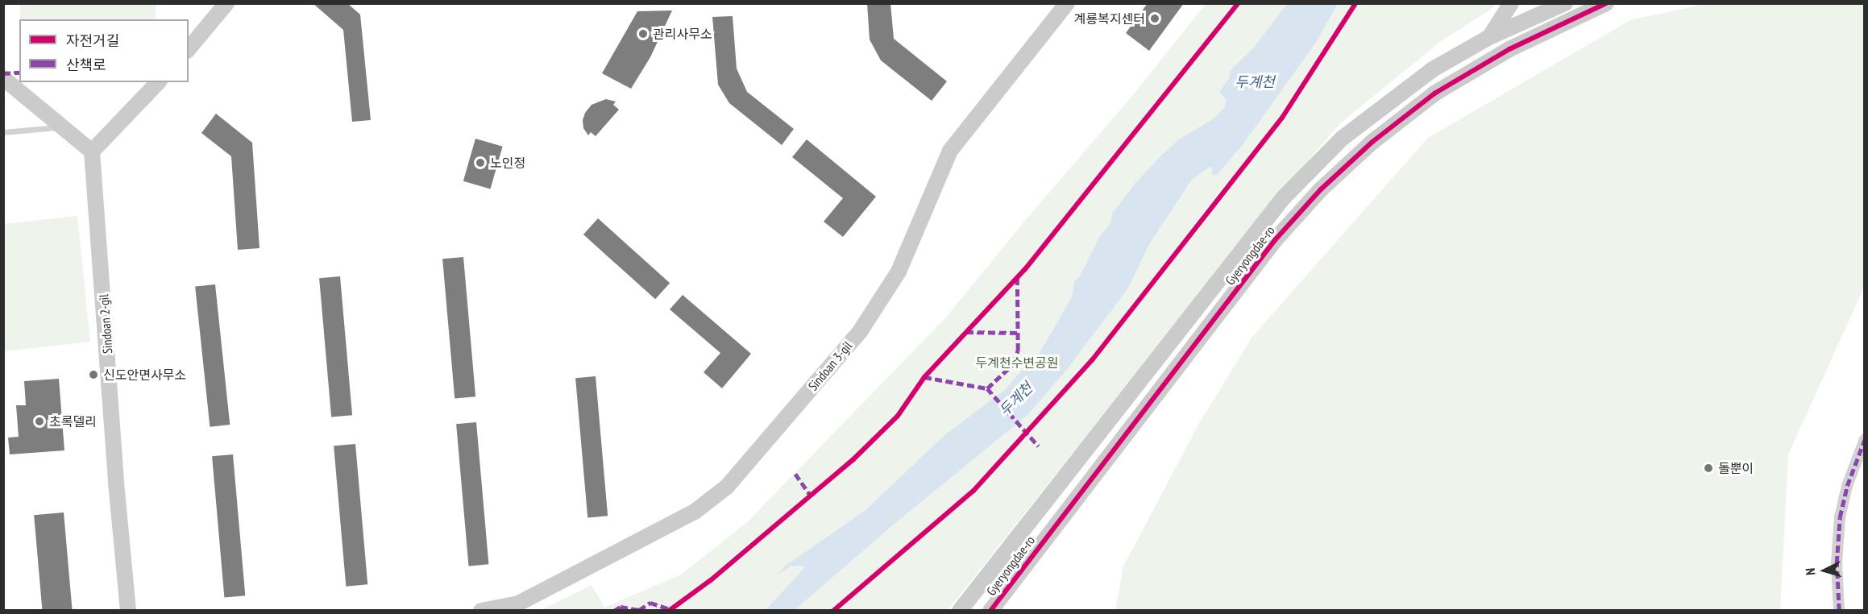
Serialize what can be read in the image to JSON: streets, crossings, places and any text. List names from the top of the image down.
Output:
{
  "streets": {
    "street": ["Gyeryongdae-ro", "Sindoan 2-gil", "Sindoan 3-gil"]
  },
  "water": ["두계천"],
  "parks": ["두계천수변공원"],
  "places": [
    "계룡복지센터",
    "관리사무소",
    "노인정",
    "신도안면사무소",
    "초록델리",
    "돌뿐이"
  ],
  "legend": ["자전거길", "산책로"],
  "north": "left"
}
